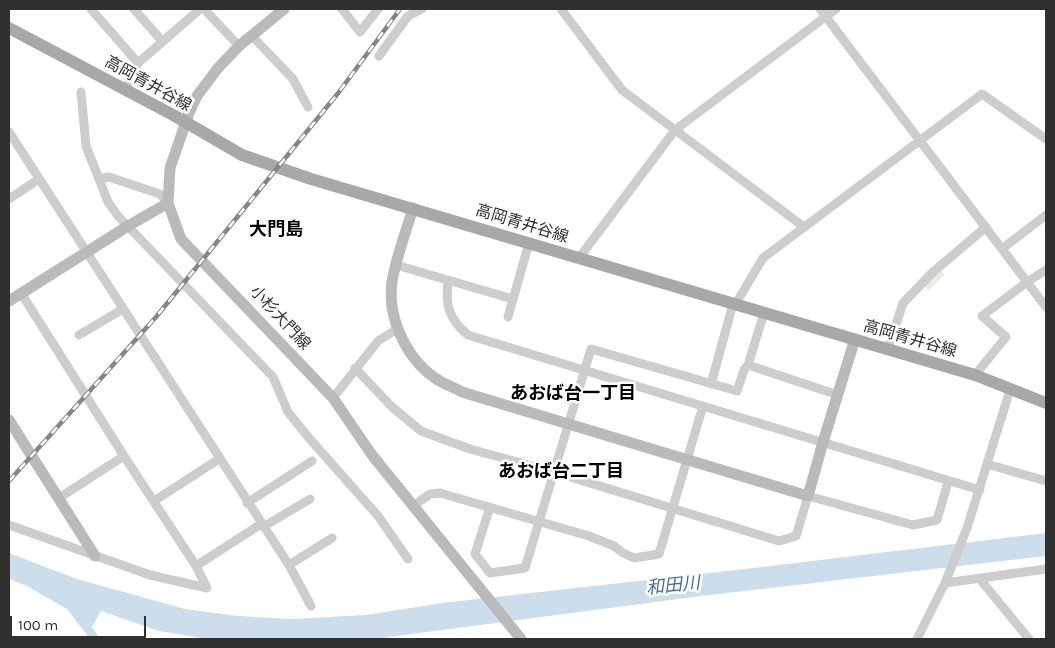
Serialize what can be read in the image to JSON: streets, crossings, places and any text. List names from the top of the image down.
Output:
{
  "streets": {
    "main road": ["高岡青井谷線"],
    "street": ["小杉大門線"]
  },
  "crossings": [
    ["高岡青井谷線", "小杉大門線"]
  ],
  "districts": ["大門島", "あおば台一丁目", "あおば台二丁目"],
  "water": ["和田川"],
  "scale_bar": "100 m"
}
